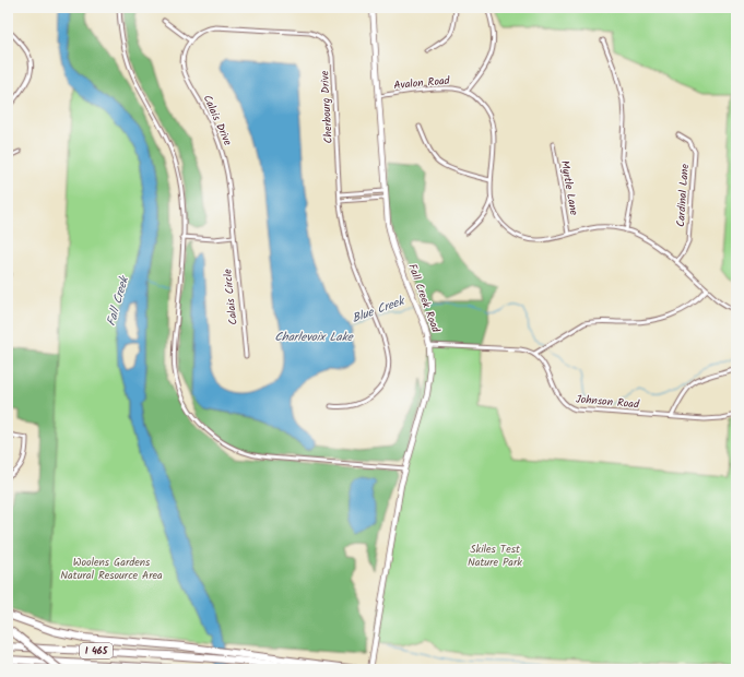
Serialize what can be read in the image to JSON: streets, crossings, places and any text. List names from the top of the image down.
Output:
{
  "streets": {
    "highway": ["I 465"],
    "main road": ["Fall Creek Road"],
    "street": [
      "Avalon Road",
      "Cherbourg Drive",
      "Calais Drive",
      "Myrtle Lane",
      "Cardinal Lane",
      "Calais Circle",
      "Johnson Road"
    ]
  },
  "crossings": [
    ["Avalon Road", "Fall Creek Road"],
    ["Cherbourg Drive", "Calais Drive"],
    ["Calais Drive", "Calais Circle"]
  ],
  "water": ["Fall Creek", "Blue Creek", "Charlevoix Lake"],
  "parks": ["Skiles Test Nature Park", "Woolens Gardens Natural Resource Area"]
}
